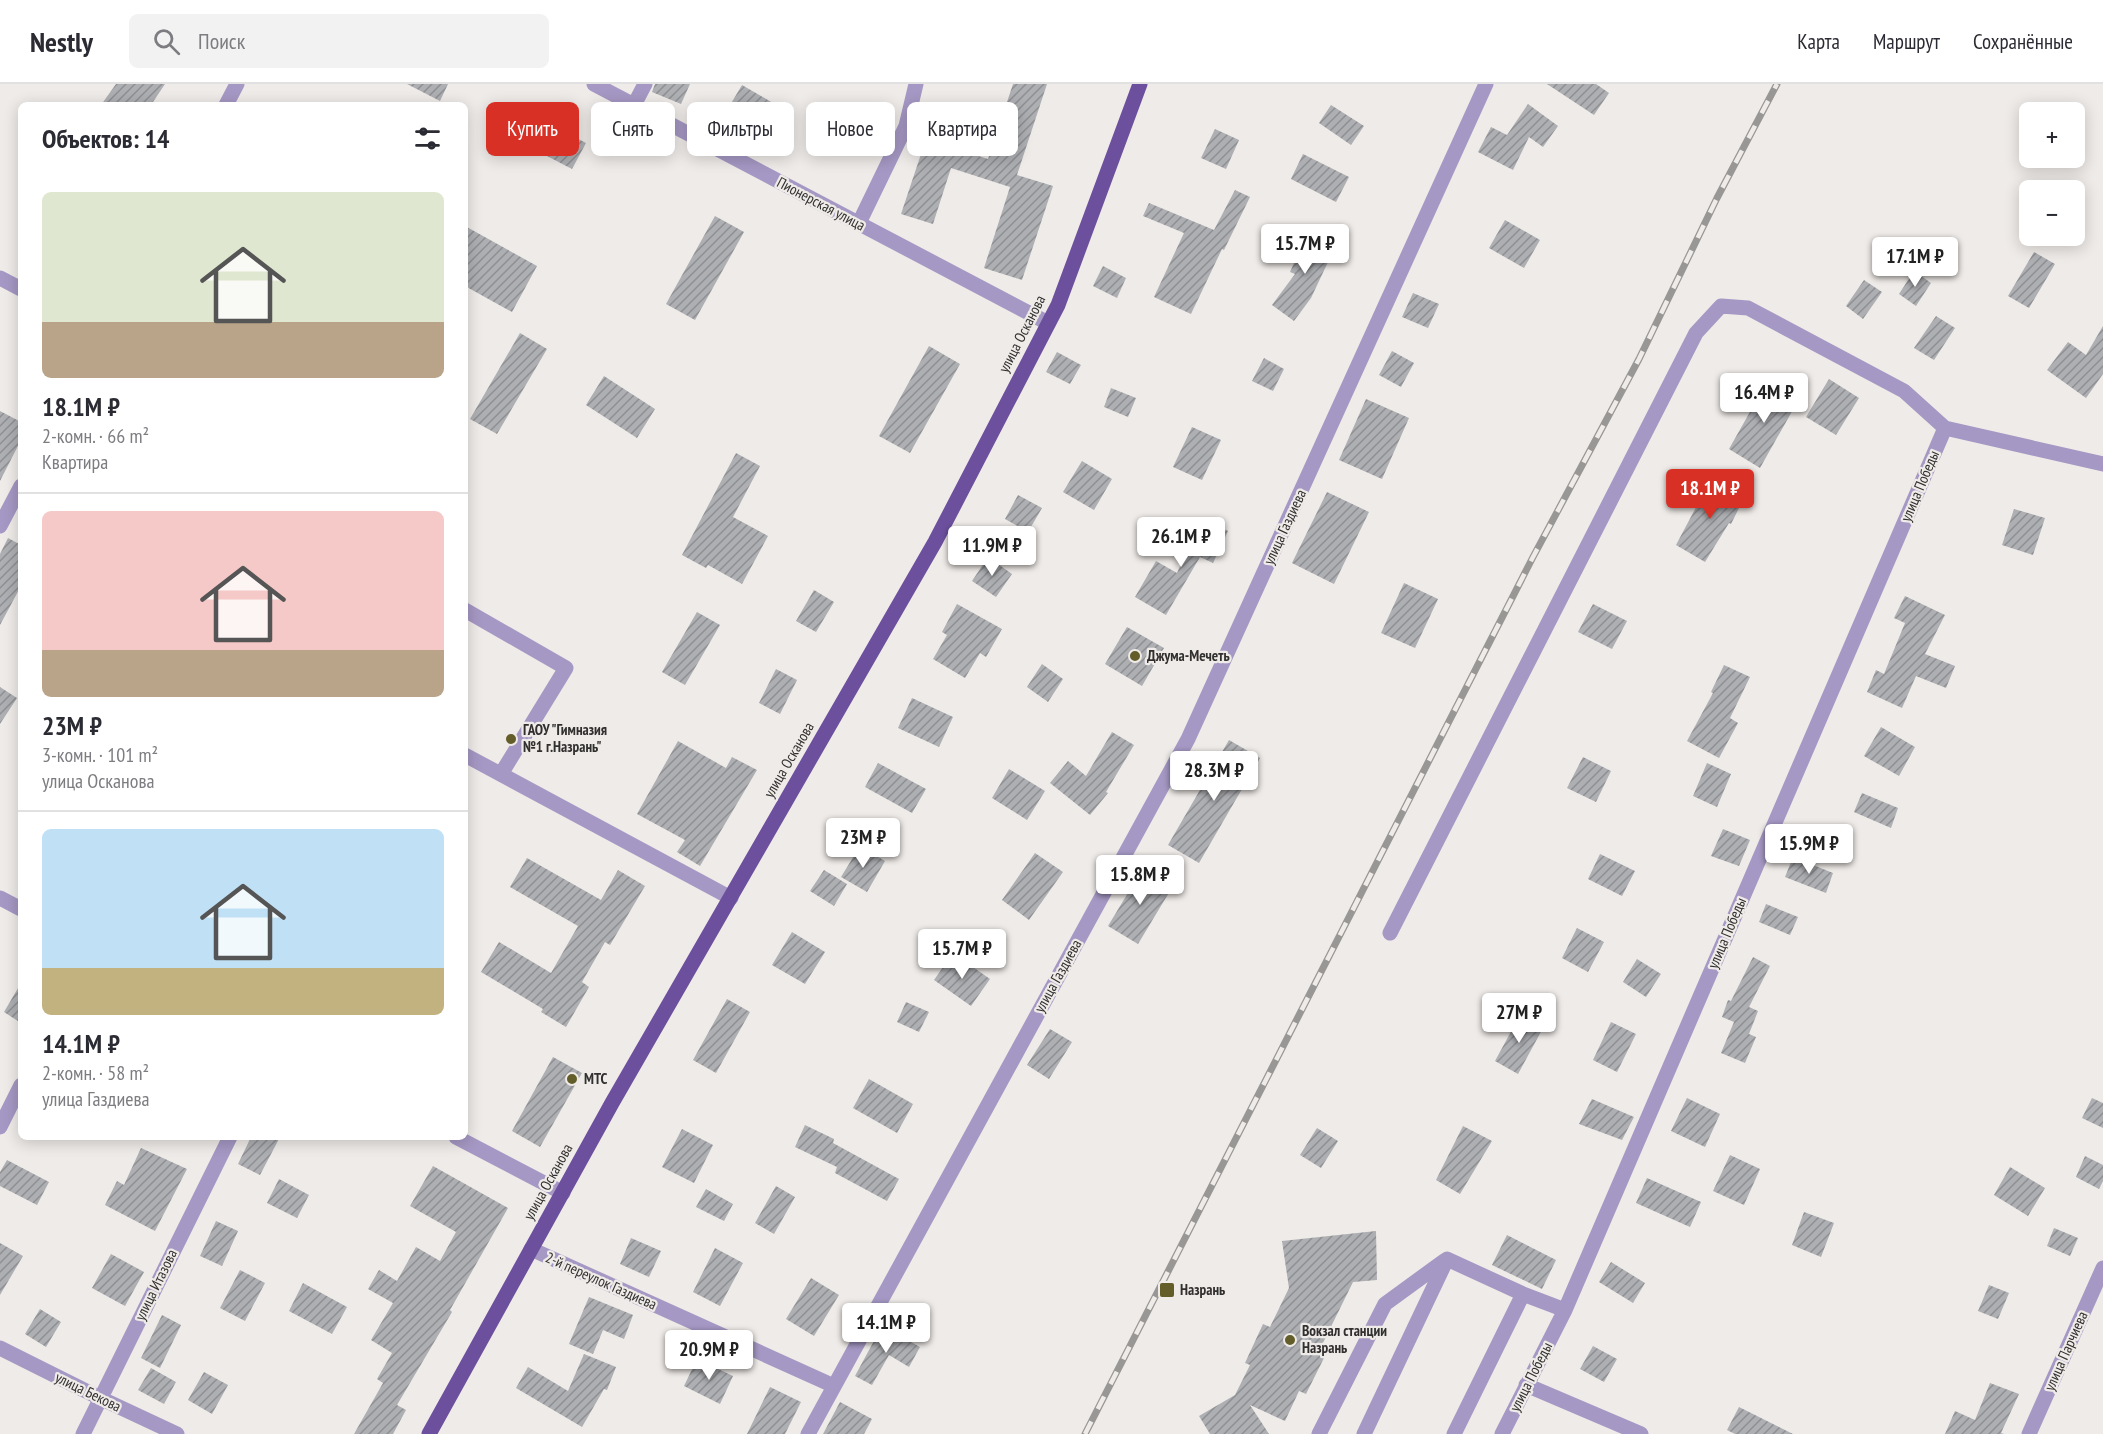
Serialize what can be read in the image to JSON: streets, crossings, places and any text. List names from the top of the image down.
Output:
{
  "streets": {
    "main road": ["улица Осканова"],
    "street": [
      "Пионерская улица",
      "улица Победы",
      "улица Газдиева",
      "2-й переулок Газдиева",
      "улица Итазова",
      "улица Парчиева",
      "улица Бекова"
    ]
  },
  "crossings": [
    ["Пионерская улица", "улица Осканова"],
    ["улица Осканова", "2-й переулок Газдиева"],
    ["улица Газдиева", "2-й переулок Газдиева"],
    ["улица Итазова", "улица Бекова"]
  ],
  "places": {
    "other": [
      "Джума-Мечеть",
      "ГАОУ \"Гимназия №1 г.Назрань\"",
      "МТС",
      "Вокзал станции Назрань"
    ],
    "transit": ["Назрань"]
  },
  "page": {
    "header": "Nestly",
    "search": "Поиск",
    "nav": ["Карта", "Маршрут", "Сохранённые"],
    "map_buttons": ["+", "−"],
    "chip": [
      "Купить",
      "Снять",
      "Фильтры",
      "Новое",
      "Квартира"
    ],
    "heading": "Объектов: 14",
    "list": [
      {
        "name": "18.1M ₽",
        "note": "2-комн. · 66 m² · Квартира"
      },
      {
        "name": "23M ₽",
        "note": "3-комн. · 101 m² · улица Осканова"
      },
      {
        "name": "14.1M ₽",
        "note": "2-комн. · 58 m² · улица Газдиева"
      }
    ],
    "price": [
      "15.7M ₽",
      "17.1M ₽",
      "16.4M ₽",
      "18.1M ₽",
      "26.1M ₽",
      "11.9M ₽",
      "28.3M ₽",
      "23M ₽",
      "15.9M ₽",
      "15.8M ₽",
      "15.7M ₽",
      "27M ₽",
      "14.1M ₽",
      "20.9M ₽"
    ]
  }
}
